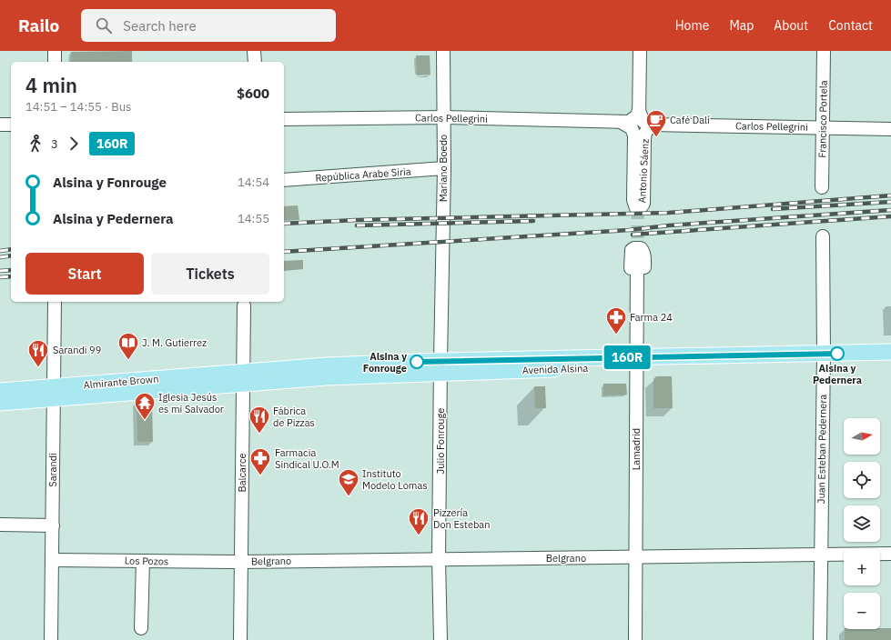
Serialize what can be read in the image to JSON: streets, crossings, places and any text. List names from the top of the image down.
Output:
{
  "streets": {
    "main road": ["Avenida Alsina", "Almirante Brown"],
    "street": [
      "Carlos Pellegrini",
      "Francisco Portela",
      "Mariano Boedo",
      "Antonio Sáenz",
      "República Arabe Siria",
      "Julio Fonrouge",
      "Lamadrid",
      "Juan Esteban Pedernera",
      "Sarandi",
      "Balcarce",
      "Belgrano",
      "Los Pozos"
    ]
  },
  "crossings": [
    ["Carlos Pellegrini", "Francisco Portela"],
    ["Carlos Pellegrini", "Mariano Boedo"],
    ["Carlos Pellegrini", "Antonio Sáenz"],
    ["Mariano Boedo", "República Arabe Siria"],
    ["Mariano Boedo", "Julio Fonrouge"],
    ["Avenida Alsina", "Almirante Brown"],
    ["Avenida Alsina", "Julio Fonrouge"],
    ["Avenida Alsina", "Lamadrid"],
    ["Avenida Alsina", "Juan Esteban Pedernera"],
    ["Avenida Alsina", "Balcarce"],
    ["Almirante Brown", "Sarandi"],
    ["Almirante Brown", "Balcarce"],
    ["Julio Fonrouge", "Belgrano"],
    ["Lamadrid", "Belgrano"],
    ["Juan Esteban Pedernera", "Belgrano"],
    ["Sarandi", "Los Pozos"],
    ["Balcarce", "Belgrano"],
    ["Balcarce", "Los Pozos"],
    ["Belgrano", "Los Pozos"]
  ],
  "places": {
    "cafe": ["Café Dalí"],
    "pharmacy": ["Farma 24", "Farmacia Sindical U.O.M"],
    "other": ["Alsina y Pedernera", "Alsina y Fonrouge"],
    "library": ["J. M. Gutierrez"],
    "restaurant": ["Sarandi 99", "Fábrica de Pizzas", "Pizzería Don Esteban"],
    "temple": ["Iglesia Jesús es mi Salvador"],
    "school or university": ["Instituto Modelo Lomas"]
  },
  "lines": ["bus line 160R"],
  "north": "right",
  "page": {
    "header": "Railo",
    "search": "Search here",
    "nav": [
      "Home",
      "Map",
      "About",
      "Contact"
    ],
    "on_map": "160R",
    "heading": ["4 min", "14:51 – 14:55 · Bus", "$600"],
    "legs": ["3", "160R"],
    "list": [
      {
        "name": "Alsina y Fonrouge",
        "value": "14:54"
      },
      {
        "name": "Alsina y Pedernera",
        "value": "14:55"
      }
    ],
    "buttons": ["Start", "Tickets"],
    "map_buttons": ["+", "−"]
  }
}
